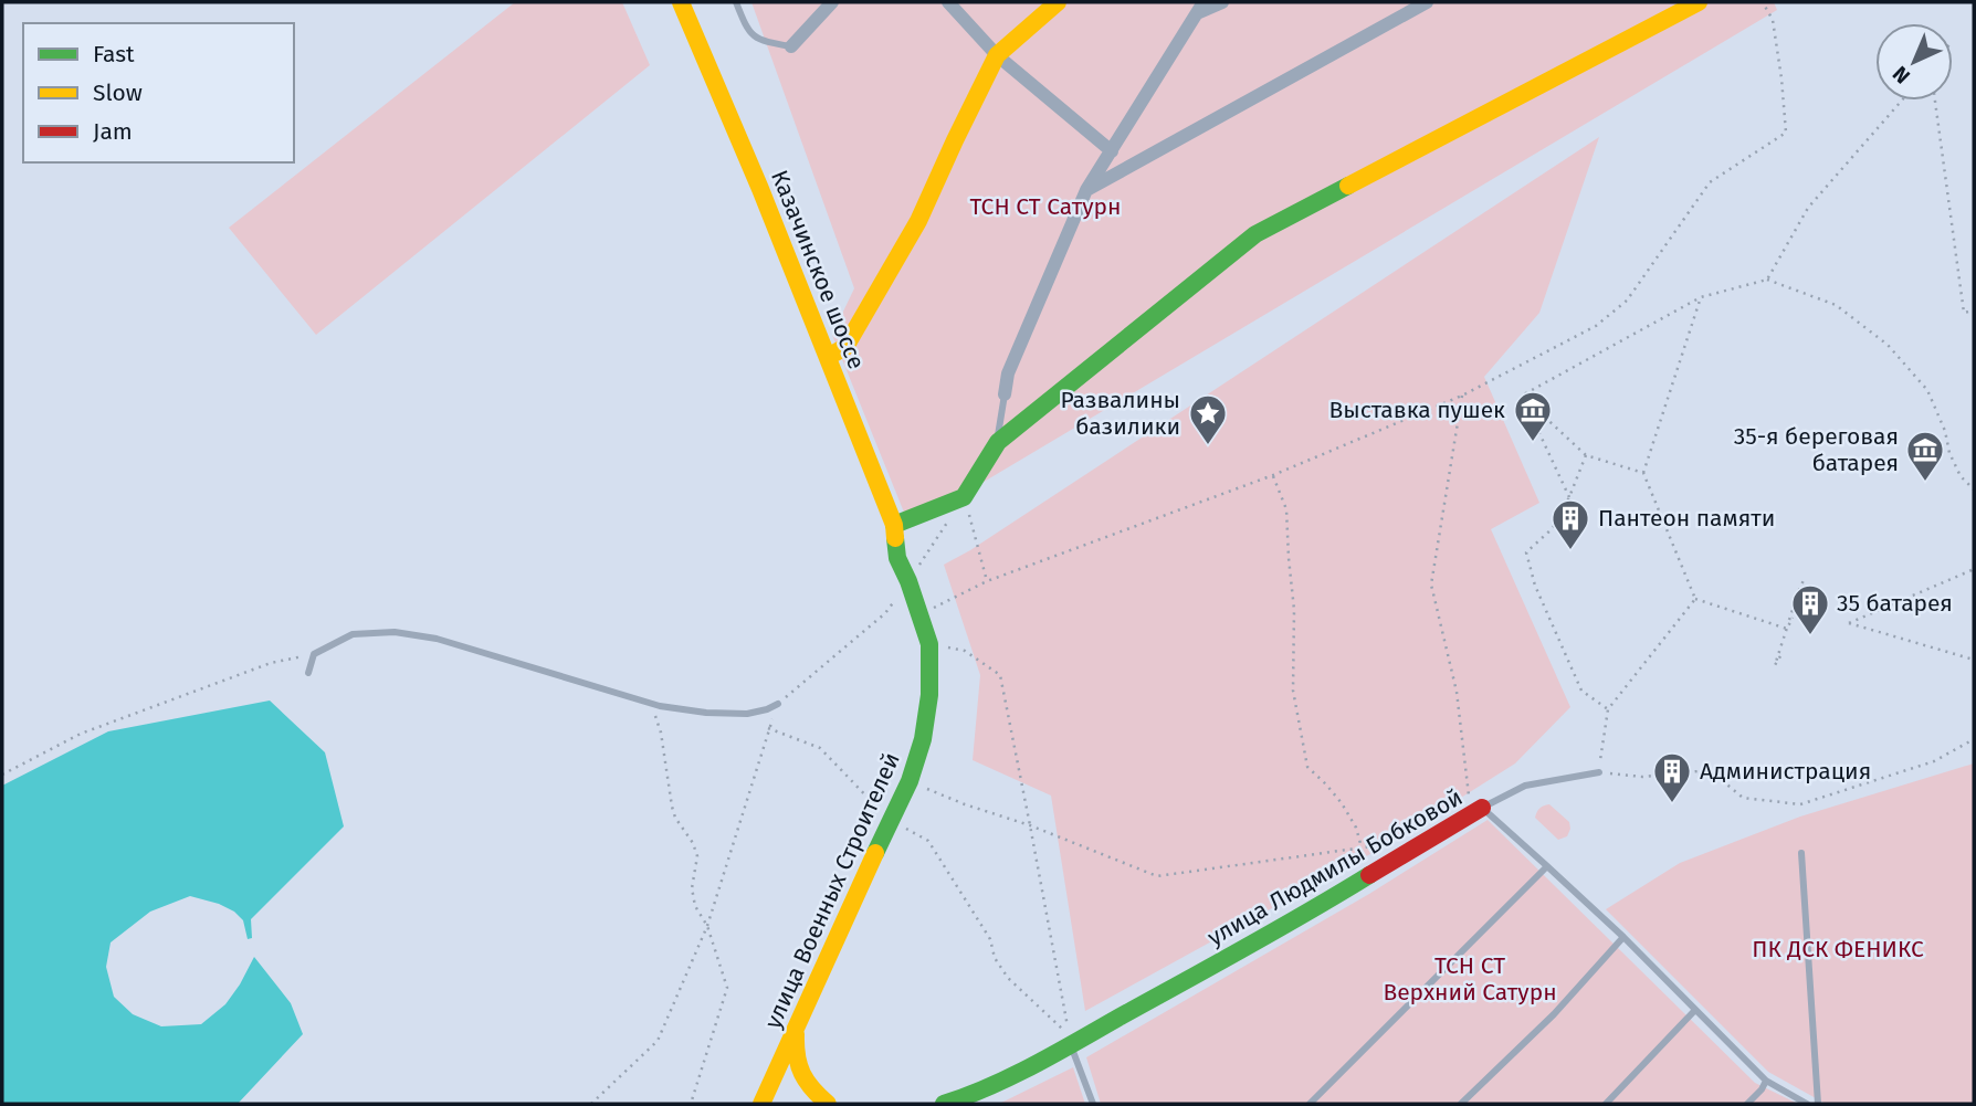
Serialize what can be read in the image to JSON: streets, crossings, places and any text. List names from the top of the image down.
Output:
{
  "streets": {
    "main road": ["Казачинское шоссе", "улица Людмилы Бобковой", "улица Военных Строителей"]
  },
  "crossings": [
    ["Казачинское шоссе", "улица Военных Строителей"]
  ],
  "parks": ["ТСН СТ Сатурн", "ПК ДСК ФЕНИКС", "ТСН СТ Верхний Сатурн"],
  "places": {
    "museum": ["Выставка пушек", "35-я береговая батарея"],
    "place": ["Развалины базилики"],
    "building": ["Пантеон памяти", "35 батарея", "Администрация"]
  },
  "legend": ["Fast", "Slow", "Jam"],
  "north": "bottom left"
}
